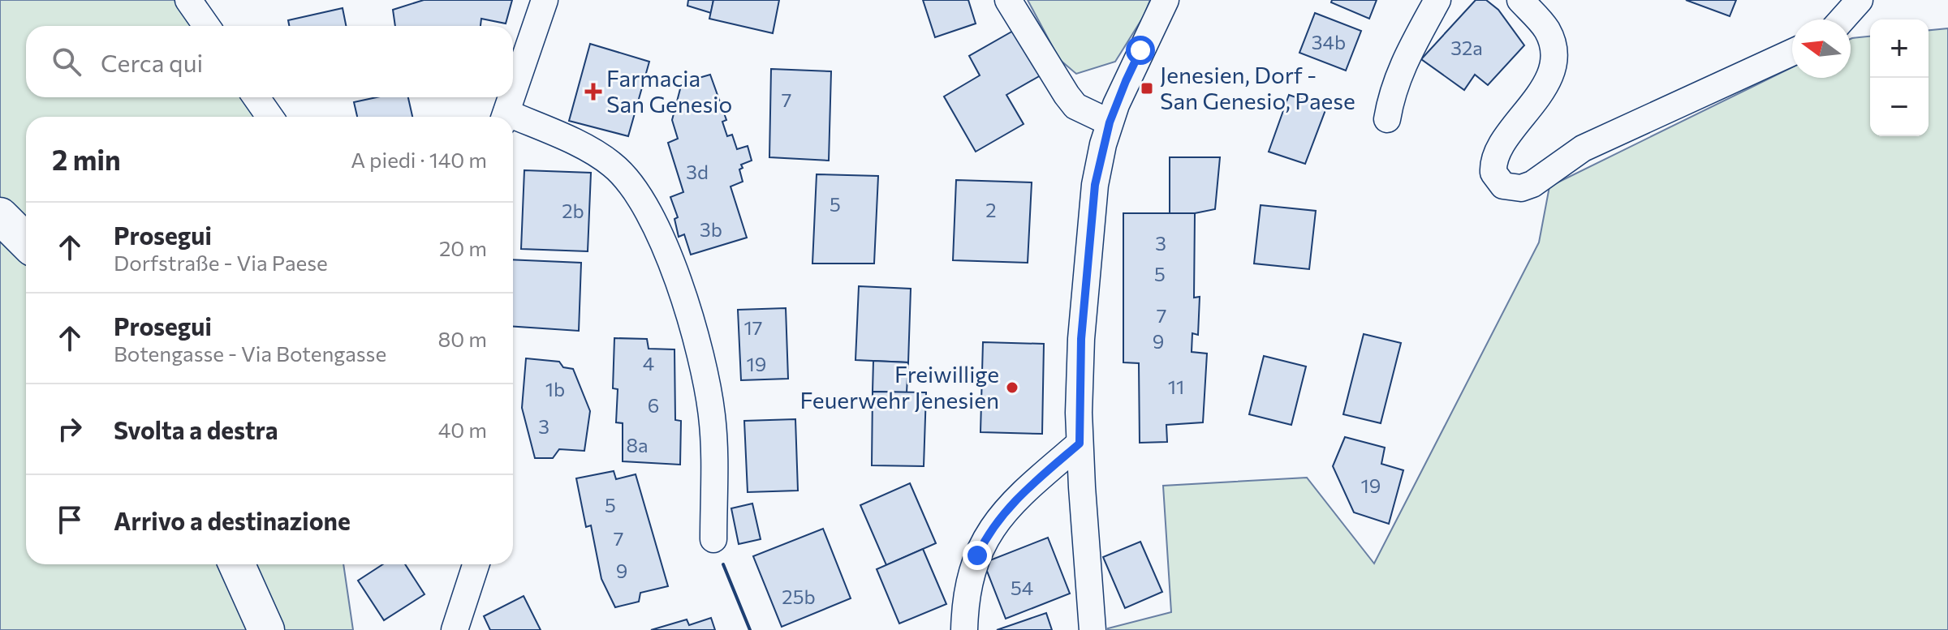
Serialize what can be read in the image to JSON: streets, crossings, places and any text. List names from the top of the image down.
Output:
{
  "places": {
    "transit": ["Jenesien, Dorf - San Genesio, Paese"],
    "health": ["Farmacia San Genesio"],
    "other": ["Freiwillige Feuerwehr Jenesien"]
  },
  "house_numbers": [
    "34b",
    "32a",
    "7",
    "3d",
    "5",
    "2",
    "2b",
    "3b",
    "3",
    "5",
    "7",
    "17",
    "9",
    "4",
    "19",
    "11",
    "1b",
    "6",
    "3",
    "8a",
    "19",
    "5",
    "7",
    "9",
    "54",
    "25b"
  ],
  "north": "left",
  "page": {
    "map_buttons": ["+", "−"],
    "search": "Cerca qui",
    "heading": ["2 min", "A piedi · 140 m"],
    "list": [
      ["Prosegui", "Dorfstraße - Via Paese", "20 m"],
      ["Prosegui", "Botengasse - Via Botengasse", "80 m"],
      ["Svolta a destra", "40 m"],
      "Arrivo a destinazione"
    ]
  }
}
